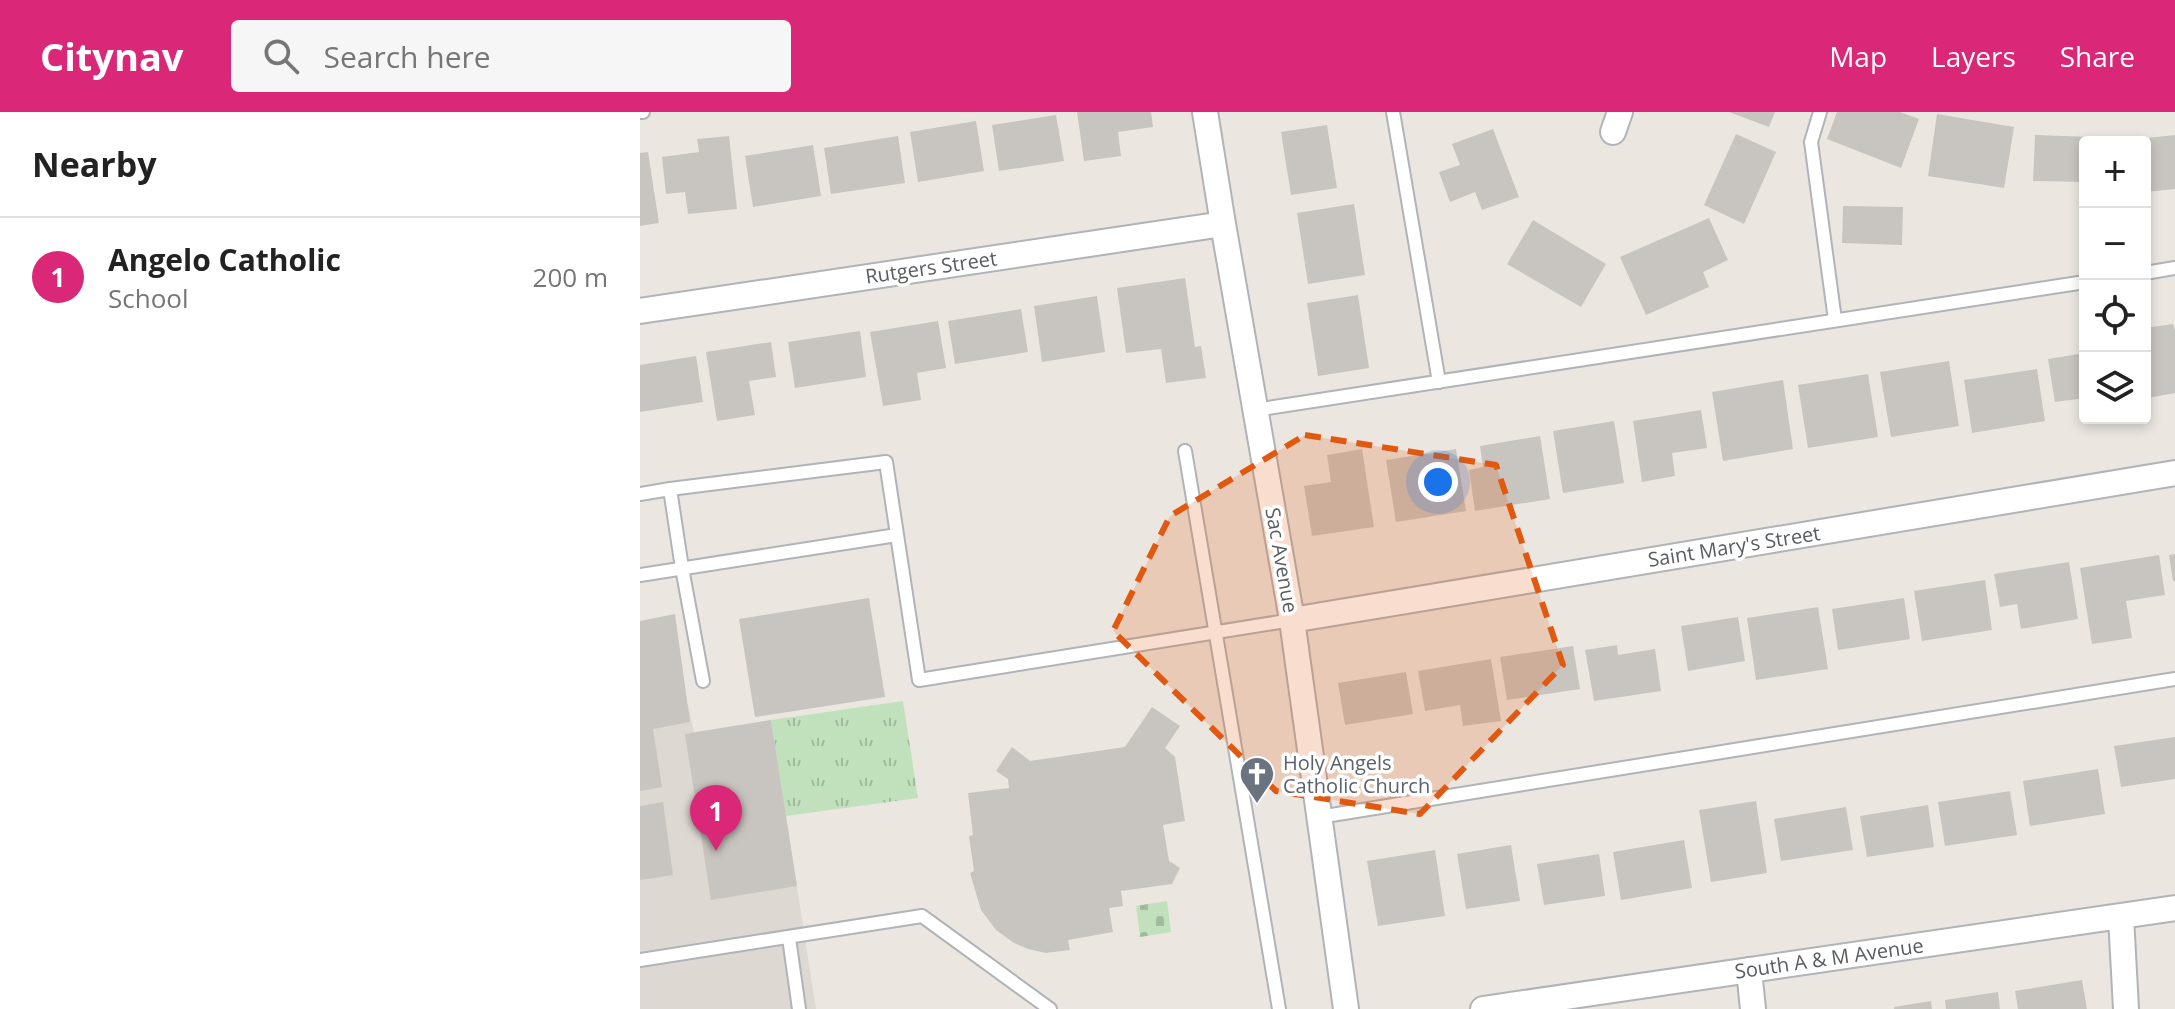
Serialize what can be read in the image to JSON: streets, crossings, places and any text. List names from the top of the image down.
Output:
{
  "streets": {
    "street": [
      "Rutgers Street",
      "Saint Mary's Street",
      "Sac Avenue",
      "South A & M Avenue"
    ]
  },
  "crossings": [
    ["Rutgers Street", "Sac Avenue"],
    ["Saint Mary's Street", "Sac Avenue"]
  ],
  "places": {
    "church": ["Holy Angels Catholic Church"]
  },
  "page": {
    "header": "Citynav",
    "search": "Search here",
    "nav": ["Map", "Layers", "Share"],
    "heading": "Nearby",
    "map_buttons": ["+", "−"],
    "list": [
      {
        "mark": "1",
        "name": "Angelo Catholic",
        "note": "School",
        "value": "200 m"
      }
    ],
    "pins": "1"
  }
}
